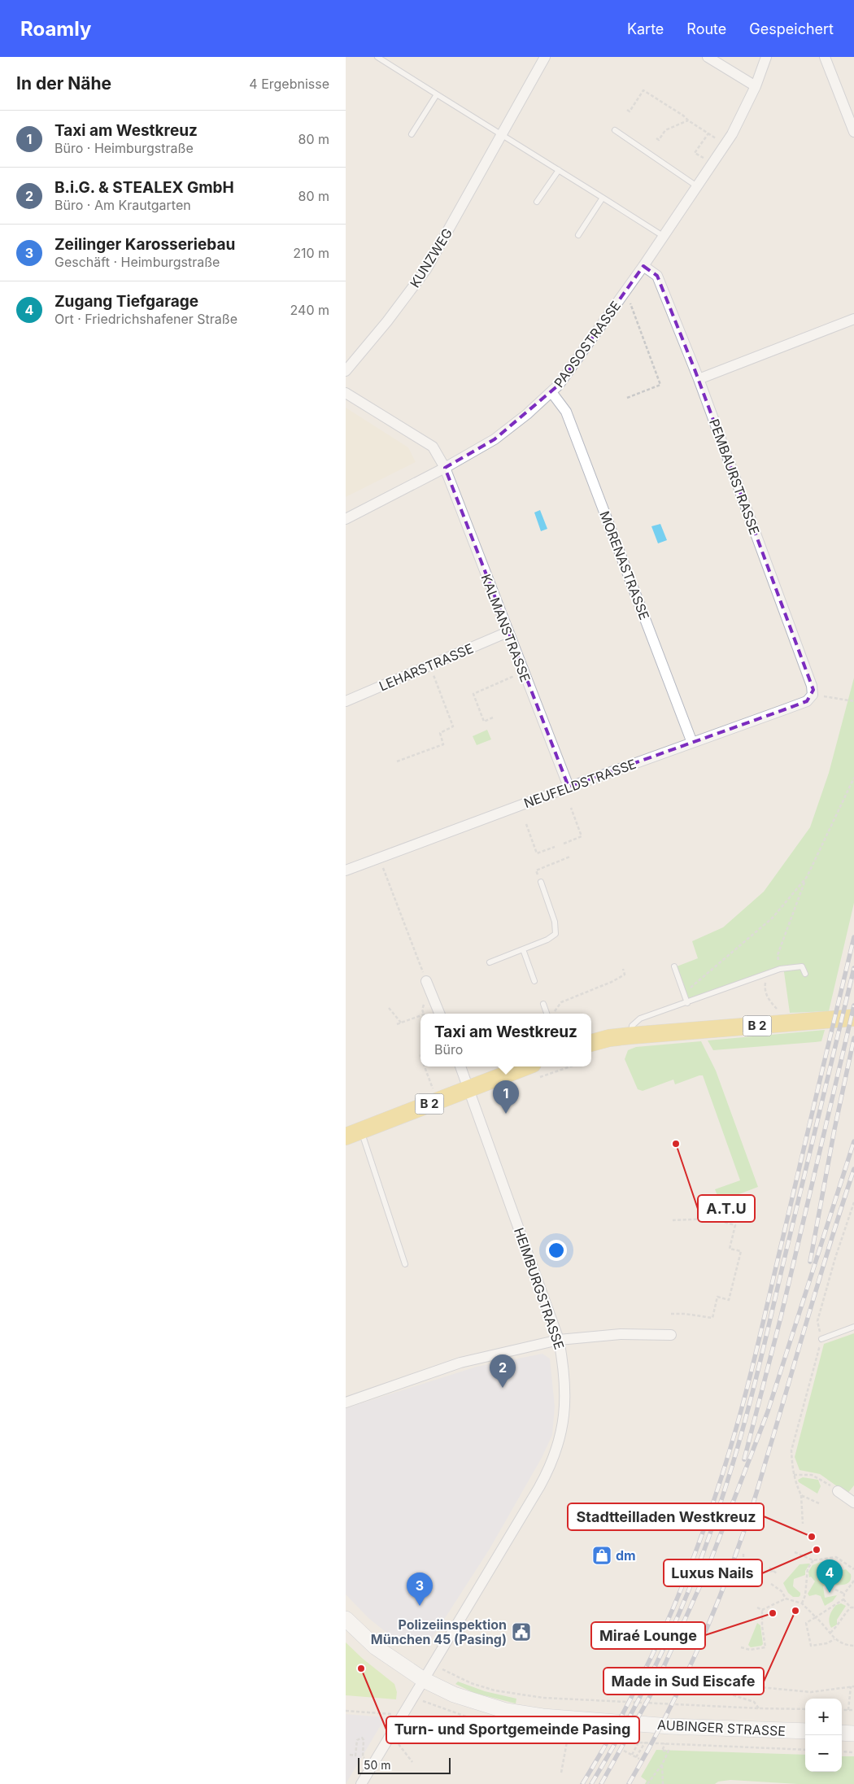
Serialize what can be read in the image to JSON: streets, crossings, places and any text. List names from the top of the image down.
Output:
{
  "streets": {
    "main road": ["B 2", "AUBINGER STRASSE"],
    "street": [
      "KUNZWEG",
      "PAOSOSTRASSE",
      "PEMBAURSTRASSE",
      "MORENASTRASSE",
      "KALMANSTRASSE",
      "LEHARSTRASSE",
      "NEUFELDSTRASSE",
      "HEIMBURGSTRASSE"
    ]
  },
  "crossings": [
    ["PAOSOSTRASSE", "PEMBAURSTRASSE"],
    ["PAOSOSTRASSE", "MORENASTRASSE"],
    ["PAOSOSTRASSE", "KALMANSTRASSE"],
    ["PEMBAURSTRASSE", "NEUFELDSTRASSE"],
    ["MORENASTRASSE", "NEUFELDSTRASSE"],
    ["KALMANSTRASSE", "LEHARSTRASSE"],
    ["KALMANSTRASSE", "NEUFELDSTRASSE"],
    ["B 2", "HEIMBURGSTRASSE"],
    ["HEIMBURGSTRASSE", "AUBINGER STRASSE"]
  ],
  "places": {
    "other": [
      "A.T.U",
      "Stadtteilladen Westkreuz",
      "Luxus Nails",
      "Made in Sud Eiscafe",
      "Miraé Lounge",
      "Turn- und Sportgemeinde Pasing"
    ],
    "shop": ["dm"],
    "public building": ["Polizeiinspektion München 45 (Pasing)"]
  },
  "scale_bar": "50 m",
  "page": {
    "header": "Roamly",
    "nav": ["Karte", "Route", "Gespeichert"],
    "heading": ["In der Nähe", "4 Ergebnisse"],
    "list": [
      {
        "mark": "1",
        "name": "Taxi am Westkreuz",
        "note": "Büro · Heimburgstraße",
        "value": "80 m"
      },
      {
        "mark": "2",
        "name": "B.i.G. & STEALEX GmbH",
        "note": "Büro · Am Krautgarten",
        "value": "80 m"
      },
      {
        "mark": "3",
        "name": "Zeilinger Karosseriebau",
        "note": "Geschäft · Heimburgstraße",
        "value": "210 m"
      },
      {
        "mark": "4",
        "name": "Zugang Tiefgarage",
        "note": "Ort · Friedrichshafener Straße",
        "value": "240 m"
      }
    ],
    "popup": ["Taxi am Westkreuz", "Büro"],
    "pins": [
      "1",
      "2",
      "4",
      "3"
    ],
    "map_buttons": ["+", "−"],
    "scale": "50 m"
  }
}
